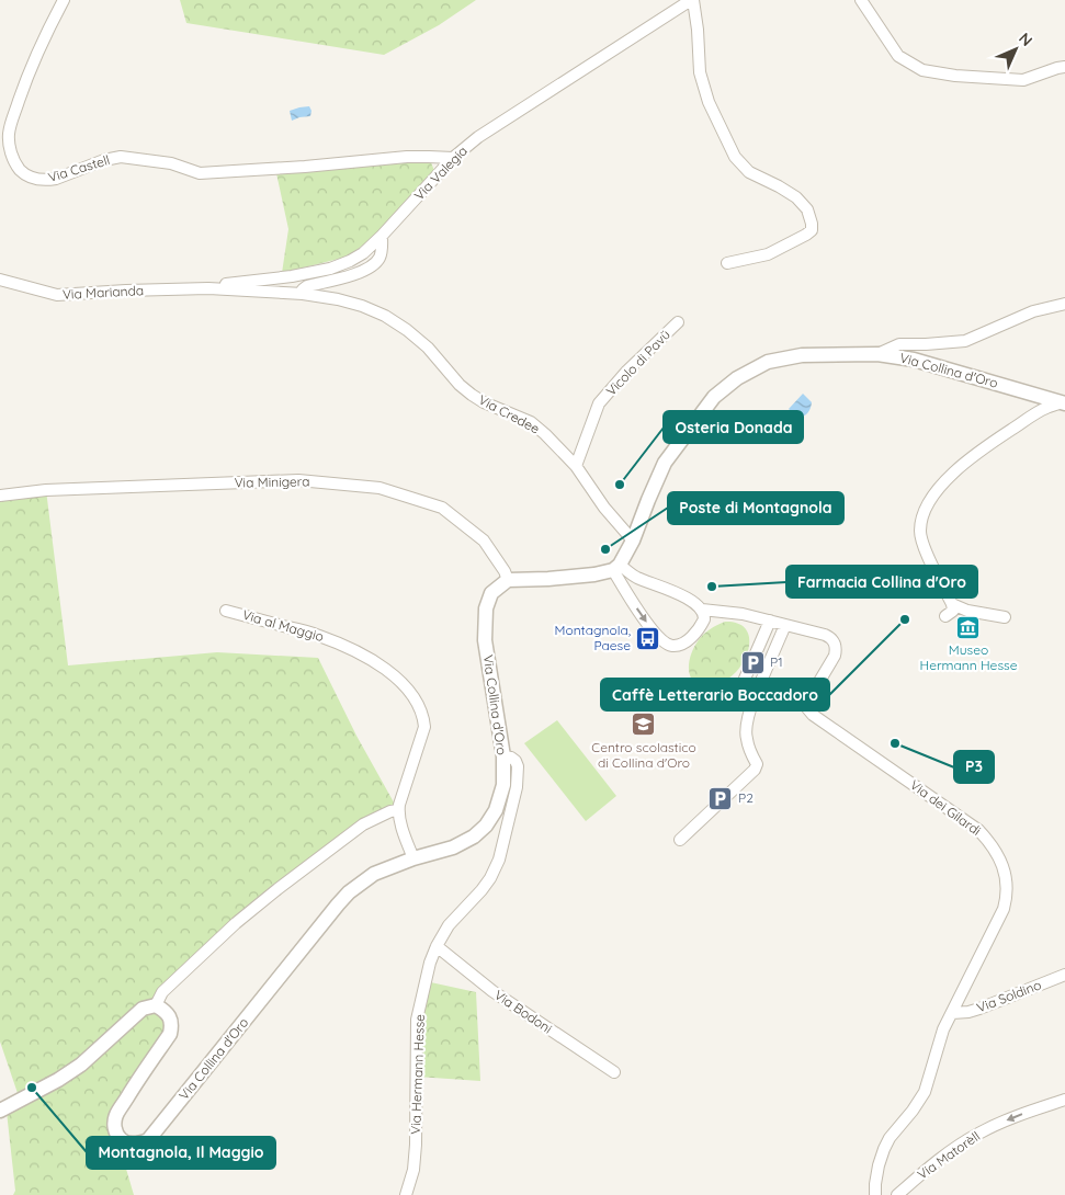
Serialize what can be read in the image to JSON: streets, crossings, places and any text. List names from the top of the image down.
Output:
{
  "streets": {
    "street": [
      "Via Castell",
      "Via Valegia",
      "Via Marianda",
      "Vicolo di Pavü",
      "Via Collina d'Oro",
      "Via Credee",
      "Via Minigera",
      "Via al Maggio",
      "Via dei Gilardi",
      "Via Soldino",
      "Via Bodoni",
      "Via Hermann Hesse",
      "Via Matorèll"
    ]
  },
  "crossings": [
    ["Via Castell", "Via Valegia"],
    ["Via Valegia", "Via Marianda"],
    ["Via Valegia", "Via Credee"],
    ["Via Marianda", "Via Credee"],
    ["Vicolo di Pavü", "Via Credee"],
    ["Via Collina d'Oro", "Via Credee"],
    ["Via Collina d'Oro", "Via Minigera"],
    ["Via Collina d'Oro", "Via Hermann Hesse"],
    ["Via dei Gilardi", "Via Soldino"],
    ["Via Bodoni", "Via Hermann Hesse"]
  ],
  "one_way": ["Via Matorèll"],
  "places": {
    "other": [
      "Osteria Donada",
      "Poste di Montagnola",
      "Farmacia Collina d'Oro",
      "Caffè Letterario Boccadoro",
      "P3",
      "Montagnola, Il Maggio"
    ],
    "museum": ["Museo Hermann Hesse"],
    "bus stop": ["Montagnola, Paese"],
    "parking": ["P1", "P2"],
    "school or university": ["Centro scolastico di Collina d'Oro"]
  },
  "north": "top right"
}
